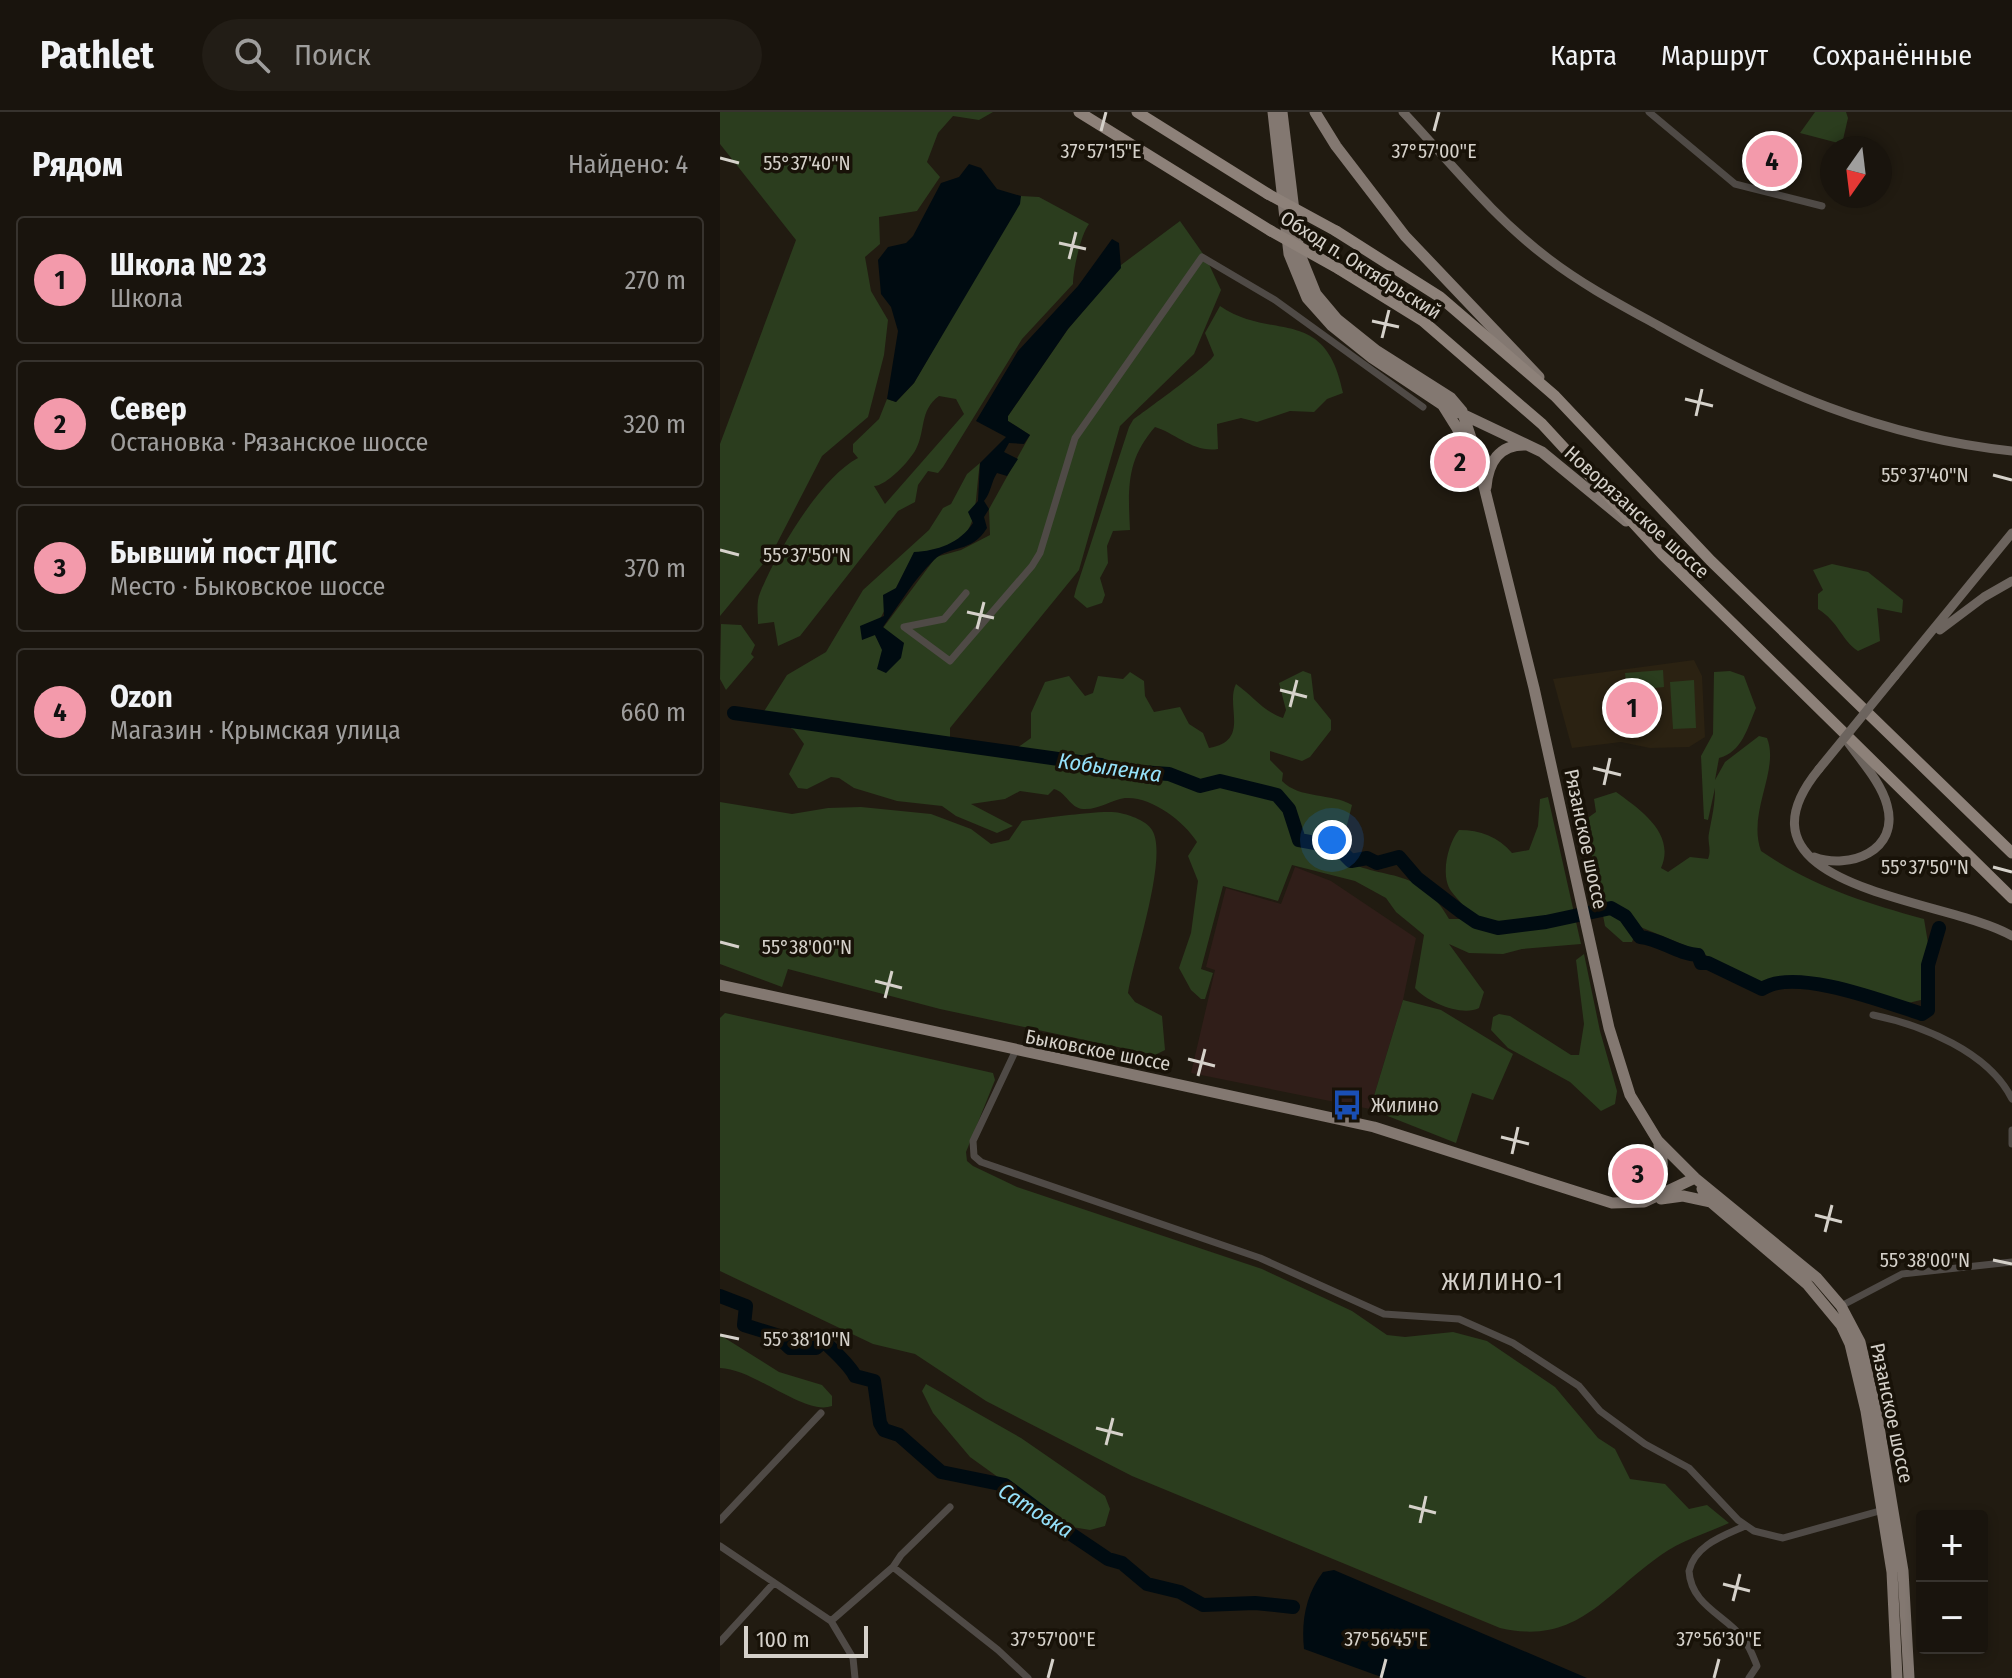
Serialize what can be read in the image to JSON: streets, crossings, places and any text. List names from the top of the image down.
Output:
{
  "streets": {
    "highway": ["Обход п. Октябрьский", "Новорязанское шоссе"],
    "main road": ["Рязанское шоссе", "Быковское шоссе"]
  },
  "crossings": [
    ["Обход п. Октябрьский", "Новорязанское шоссе"],
    ["Новорязанское шоссе", "Рязанское шоссе"],
    ["Рязанское шоссе", "Быковское шоссе"]
  ],
  "districts": ["ЖИЛИНО-1"],
  "water": ["Кобыленка", "Сатовка"],
  "places": {
    "bus stop": ["Жилино"]
  },
  "scale_bar": "100 m",
  "north": "bottom",
  "page": {
    "header": "Pathlet",
    "search": "Поиск",
    "nav": ["Карта", "Маршрут", "Сохранённые"],
    "heading": ["Рядом", "Найдено: 4"],
    "pins": [
      "4",
      "2",
      "1",
      "3"
    ],
    "list": [
      {
        "mark": "1",
        "name": "Школа № 23",
        "note": "Школа",
        "value": "270 m"
      },
      {
        "mark": "2",
        "name": "Север",
        "note": "Остановка · Рязанское шоссе",
        "value": "320 m"
      },
      {
        "mark": "3",
        "name": "Бывший пост ДПС",
        "note": "Место · Быковское шоссе",
        "value": "370 m"
      },
      {
        "mark": "4",
        "name": "Ozon",
        "note": "Магазин · Крымская улица",
        "value": "660 m"
      }
    ],
    "map_buttons": ["+", "−"],
    "scale": "100 m"
  },
  "coordinates": [
    "37°57'15\"E",
    "37°57'00\"E",
    "55°37'40\"N",
    "55°37'50\"N",
    "55°38'00\"N",
    "55°38'10\"N",
    "37°56'45\"E",
    "37°56'30\"E"
  ]
}
